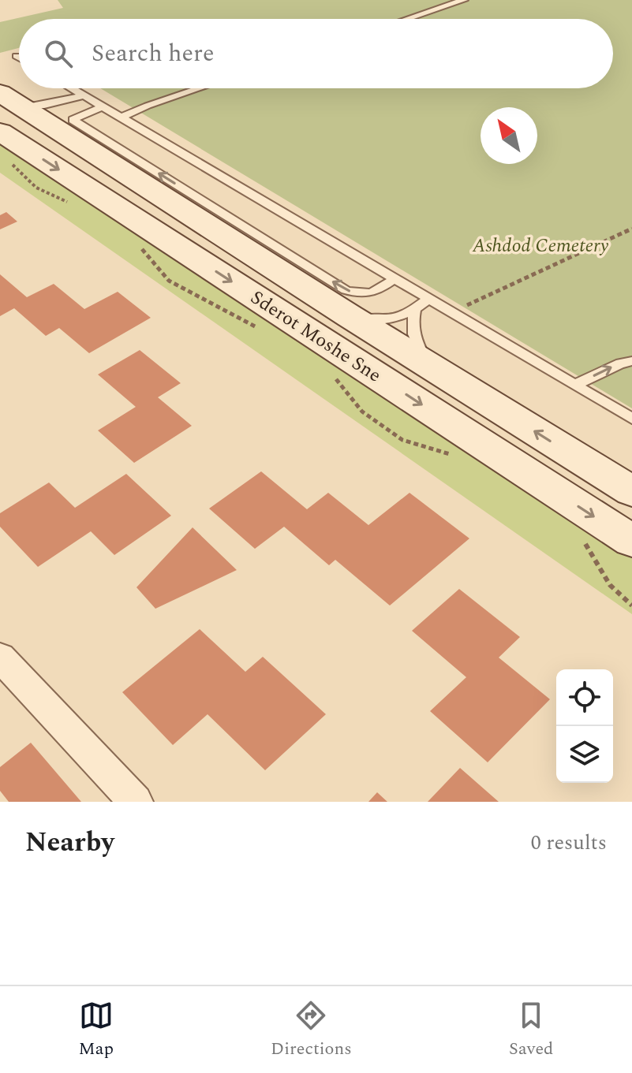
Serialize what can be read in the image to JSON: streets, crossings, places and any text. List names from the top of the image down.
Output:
{
  "streets": {
    "main road": ["Sderot Moshe Sne"]
  },
  "parks": ["Ashdod Cemetery"],
  "north": "top left",
  "page": {
    "search": "Search here",
    "heading": ["Nearby", "0 results"],
    "nav": ["Map", "Directions", "Saved"]
  }
}
